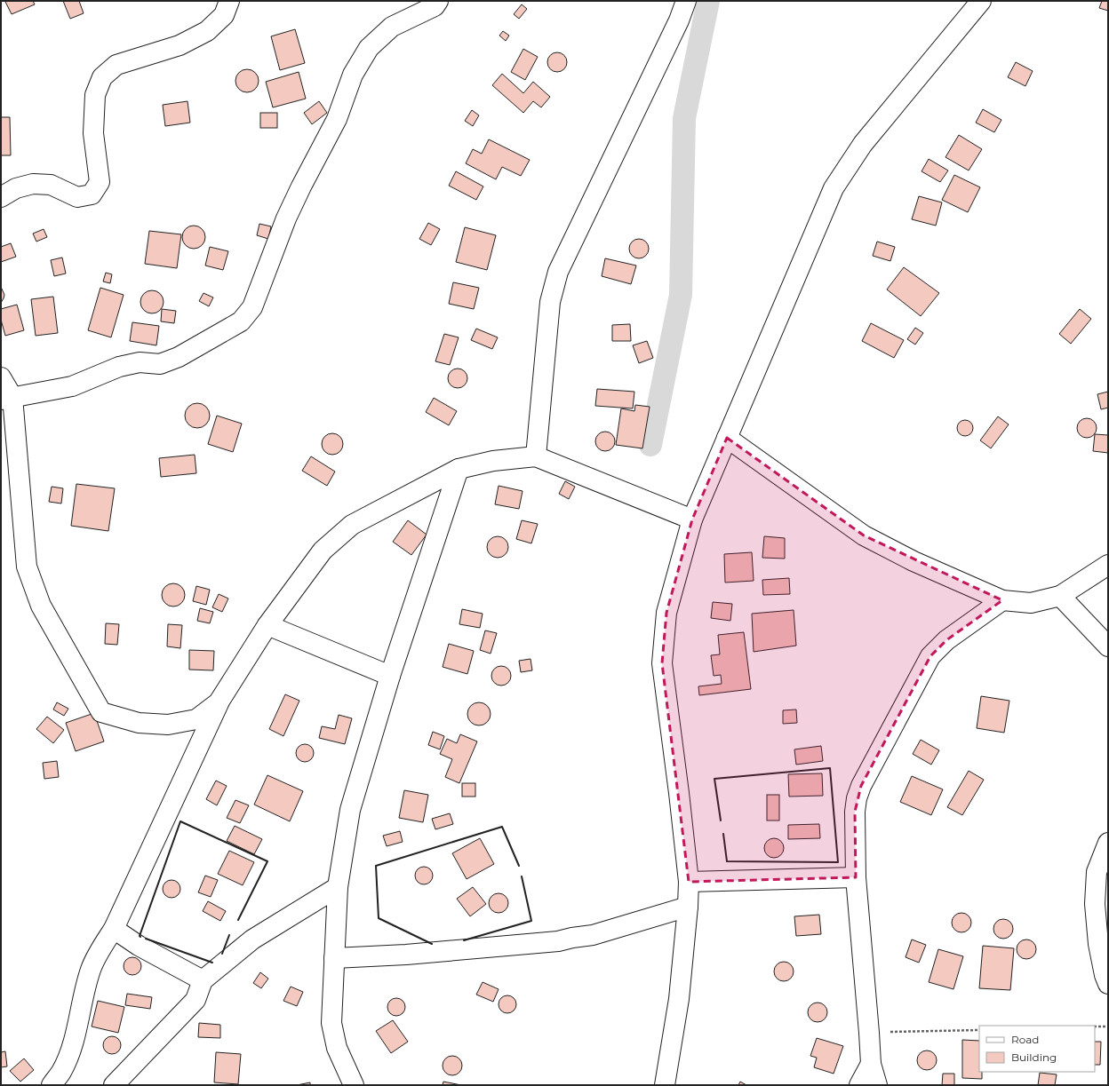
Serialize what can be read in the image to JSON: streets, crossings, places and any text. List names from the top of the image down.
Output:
{
  "legend": ["Road", "Building"]
}
